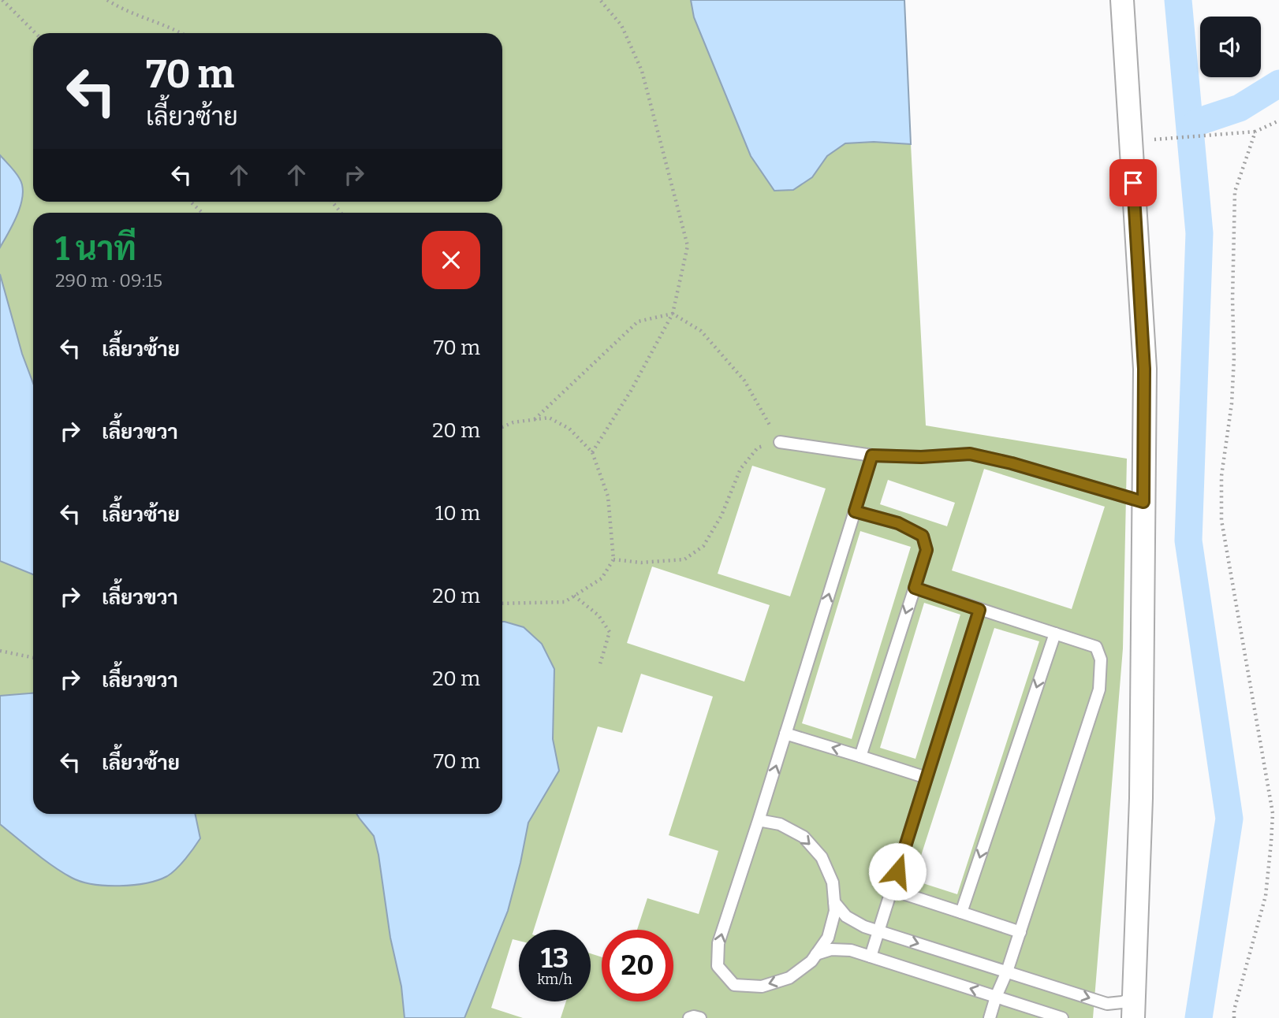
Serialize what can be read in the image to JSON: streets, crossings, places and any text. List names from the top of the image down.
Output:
{
  "page": {
    "turn": ["70 m", "เลี้ยวซ้าย"],
    "heading": ["1 นาที", "290 m · 09:15"],
    "list": [
      {
        "name": "เลี้ยวซ้าย",
        "value": "70 m"
      },
      {
        "name": "เลี้ยวขวา",
        "value": "20 m"
      },
      {
        "name": "เลี้ยวซ้าย",
        "value": "10 m"
      },
      {
        "name": "เลี้ยวขวา",
        "value": "20 m"
      },
      {
        "name": "เลี้ยวขวา",
        "value": "20 m"
      },
      {
        "name": "เลี้ยวซ้าย",
        "value": "70 m"
      }
    ],
    "speed": "13 km/h",
    "limit": "20"
  }
}
